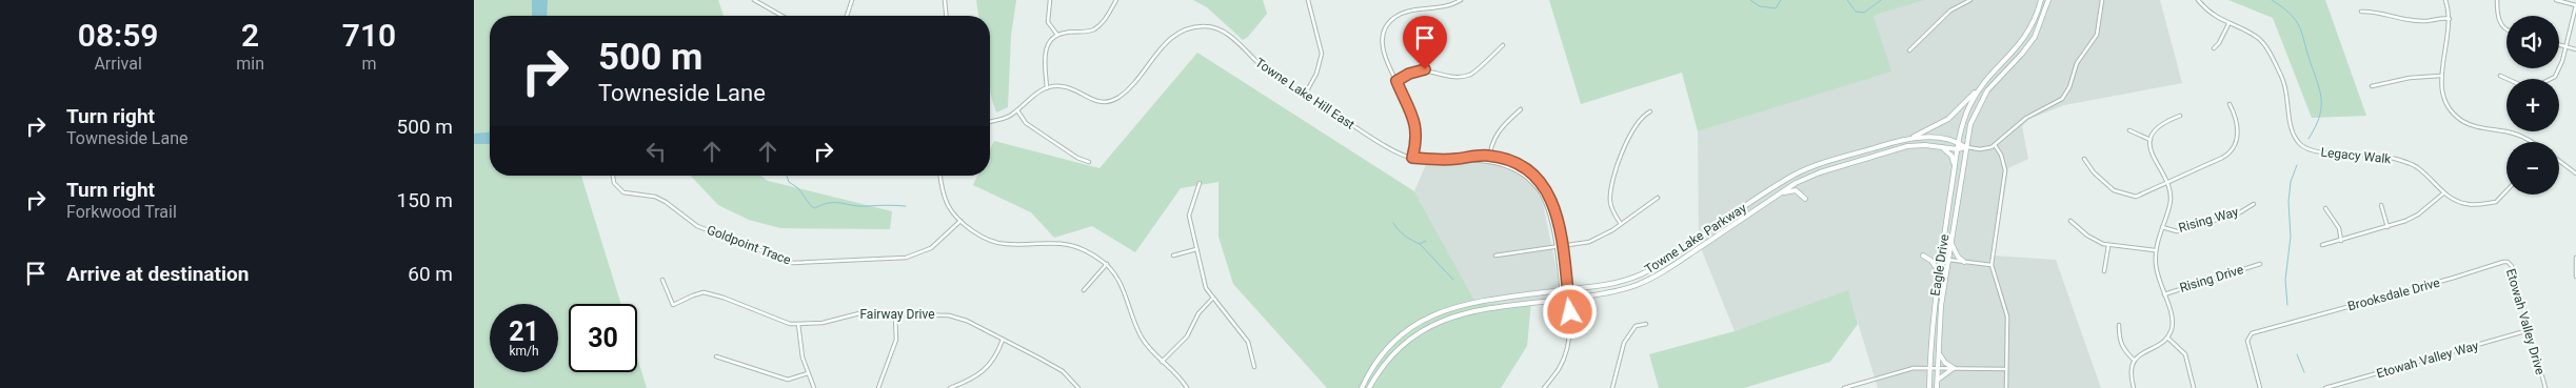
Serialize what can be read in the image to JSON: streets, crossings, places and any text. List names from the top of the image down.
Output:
{
  "streets": {
    "main road": ["Towne Lake Parkway", "Eagle Drive"],
    "street": [
      "Towne Lake Hill East",
      "Legacy Walk",
      "Rising Way",
      "Goldpoint Trace",
      "Rising Drive",
      "Brooksdale Drive",
      "Fairway Drive",
      "Etowah Valley Drive",
      "Etowah Valley Way"
    ]
  },
  "crossings": [
    ["Towne Lake Hill East", "Towne Lake Parkway"],
    ["Towne Lake Parkway", "Eagle Drive"],
    ["Brooksdale Drive", "Etowah Valley Drive"],
    ["Etowah Valley Drive", "Etowah Valley Way"]
  ],
  "page": {
    "eta": [
      "08:59",
      "Arrival",
      "2",
      "min",
      "710",
      "m"
    ],
    "map_buttons": ["+", "−"],
    "turn": ["500 m", "Towneside Lane"],
    "list": [
      {
        "name": "Turn right",
        "note": "Towneside Lane",
        "value": "500 m"
      },
      {
        "name": "Turn right",
        "note": "Forkwood Trail",
        "value": "150 m"
      },
      {
        "name": "Arrive at destination",
        "value": "60 m"
      }
    ],
    "speed": "21 km/h",
    "limit": "30"
  }
}
